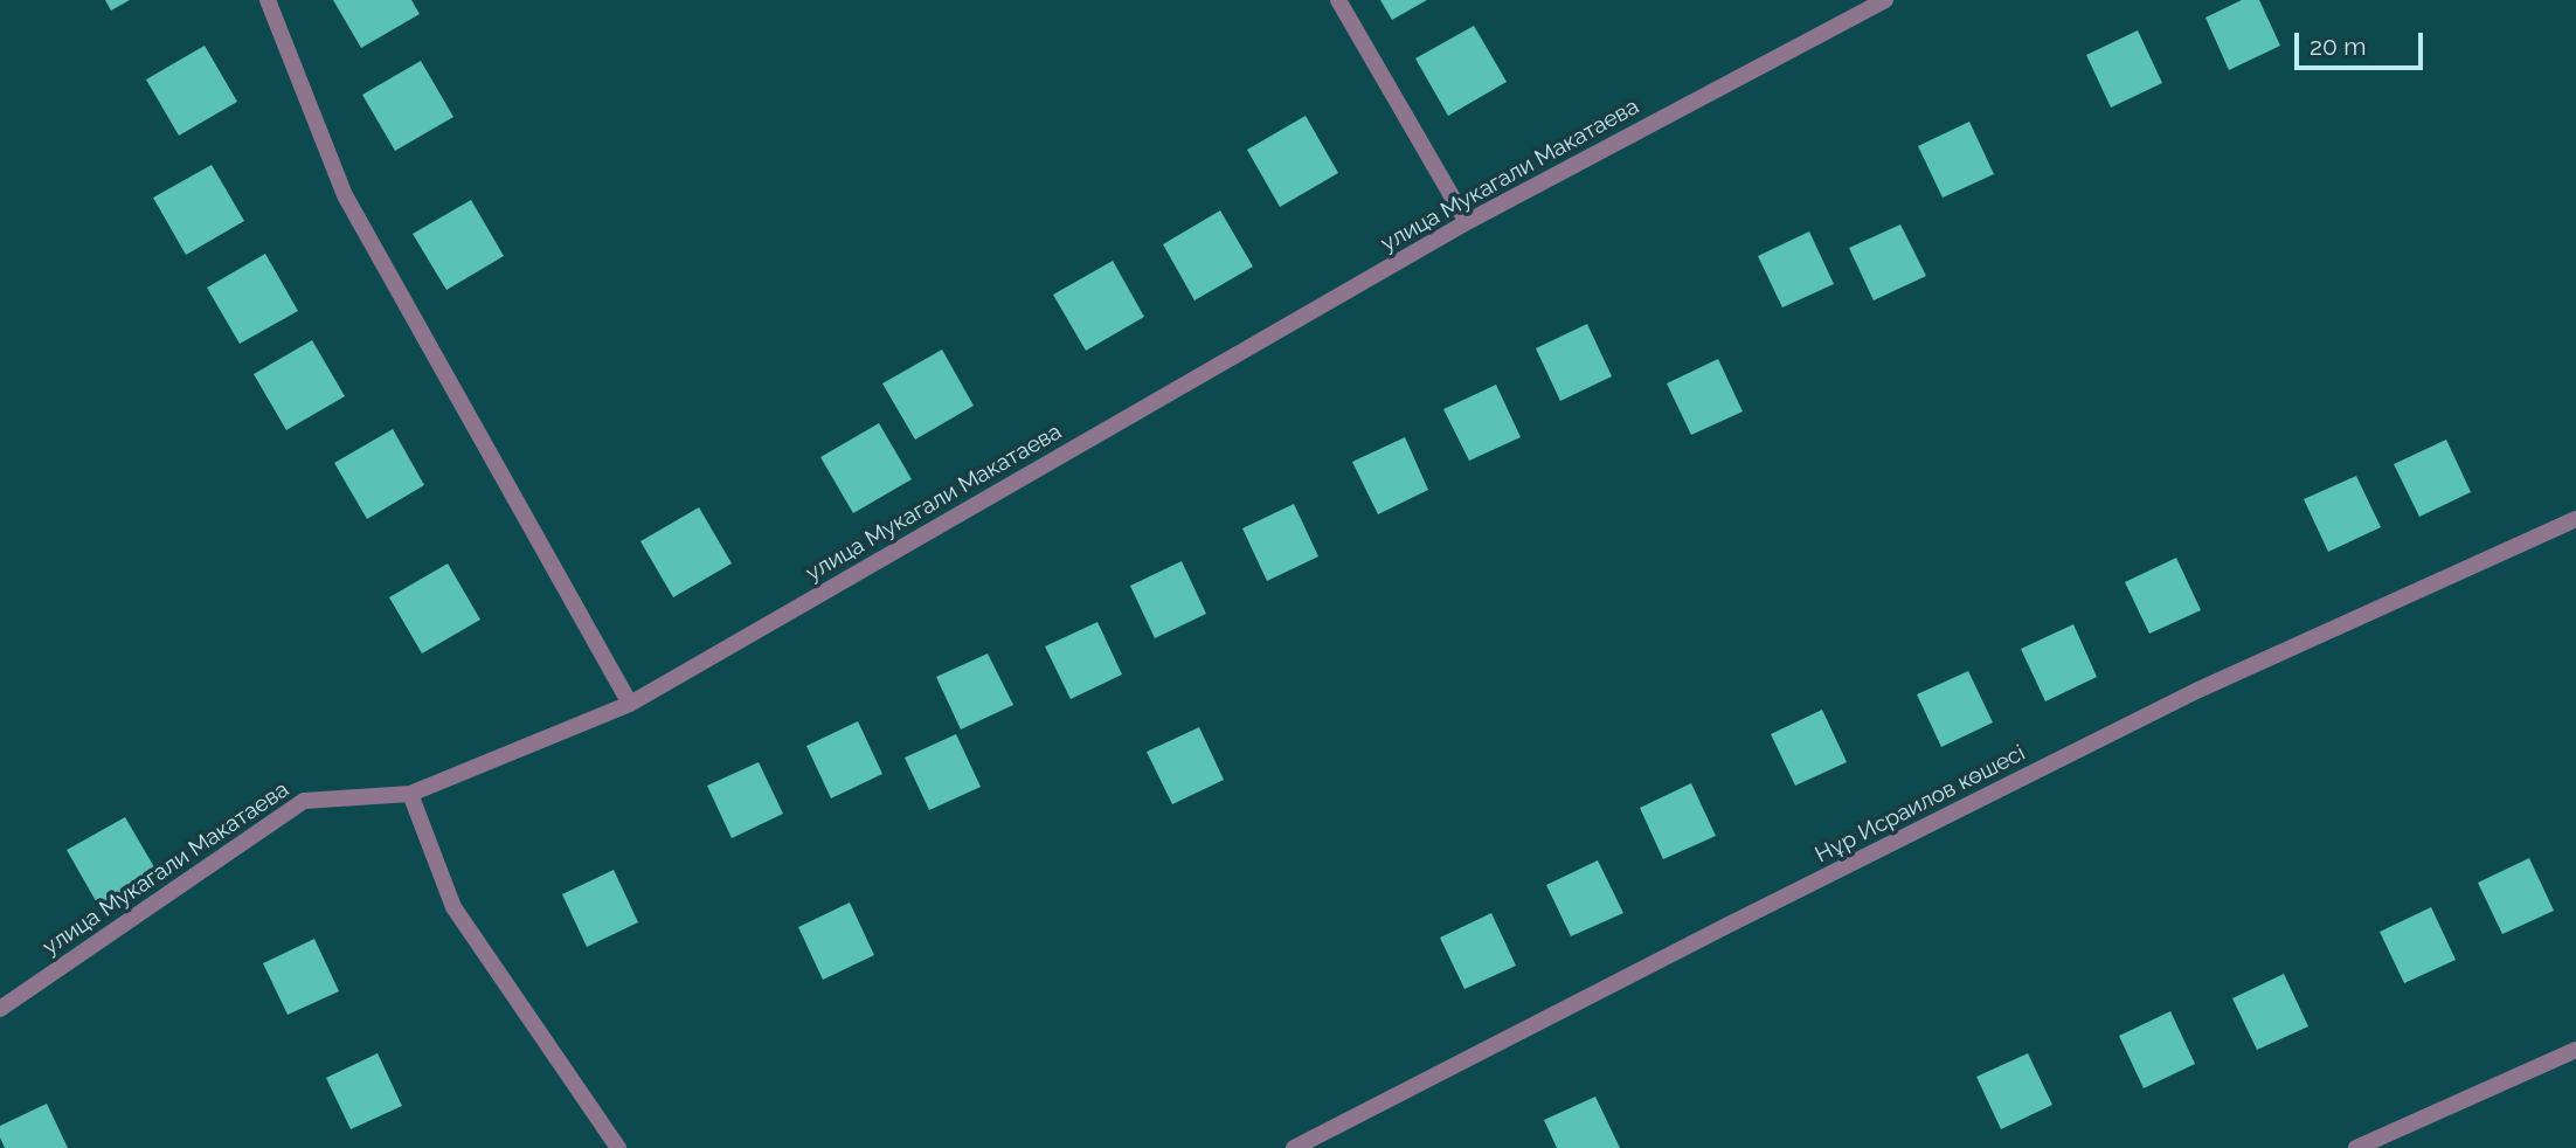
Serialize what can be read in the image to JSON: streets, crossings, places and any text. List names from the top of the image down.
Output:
{
  "streets": {
    "street": ["улица Мукагали Макатаева", "Нұр Исраилов көшесі"]
  },
  "scale_bar": "20 m"
}
